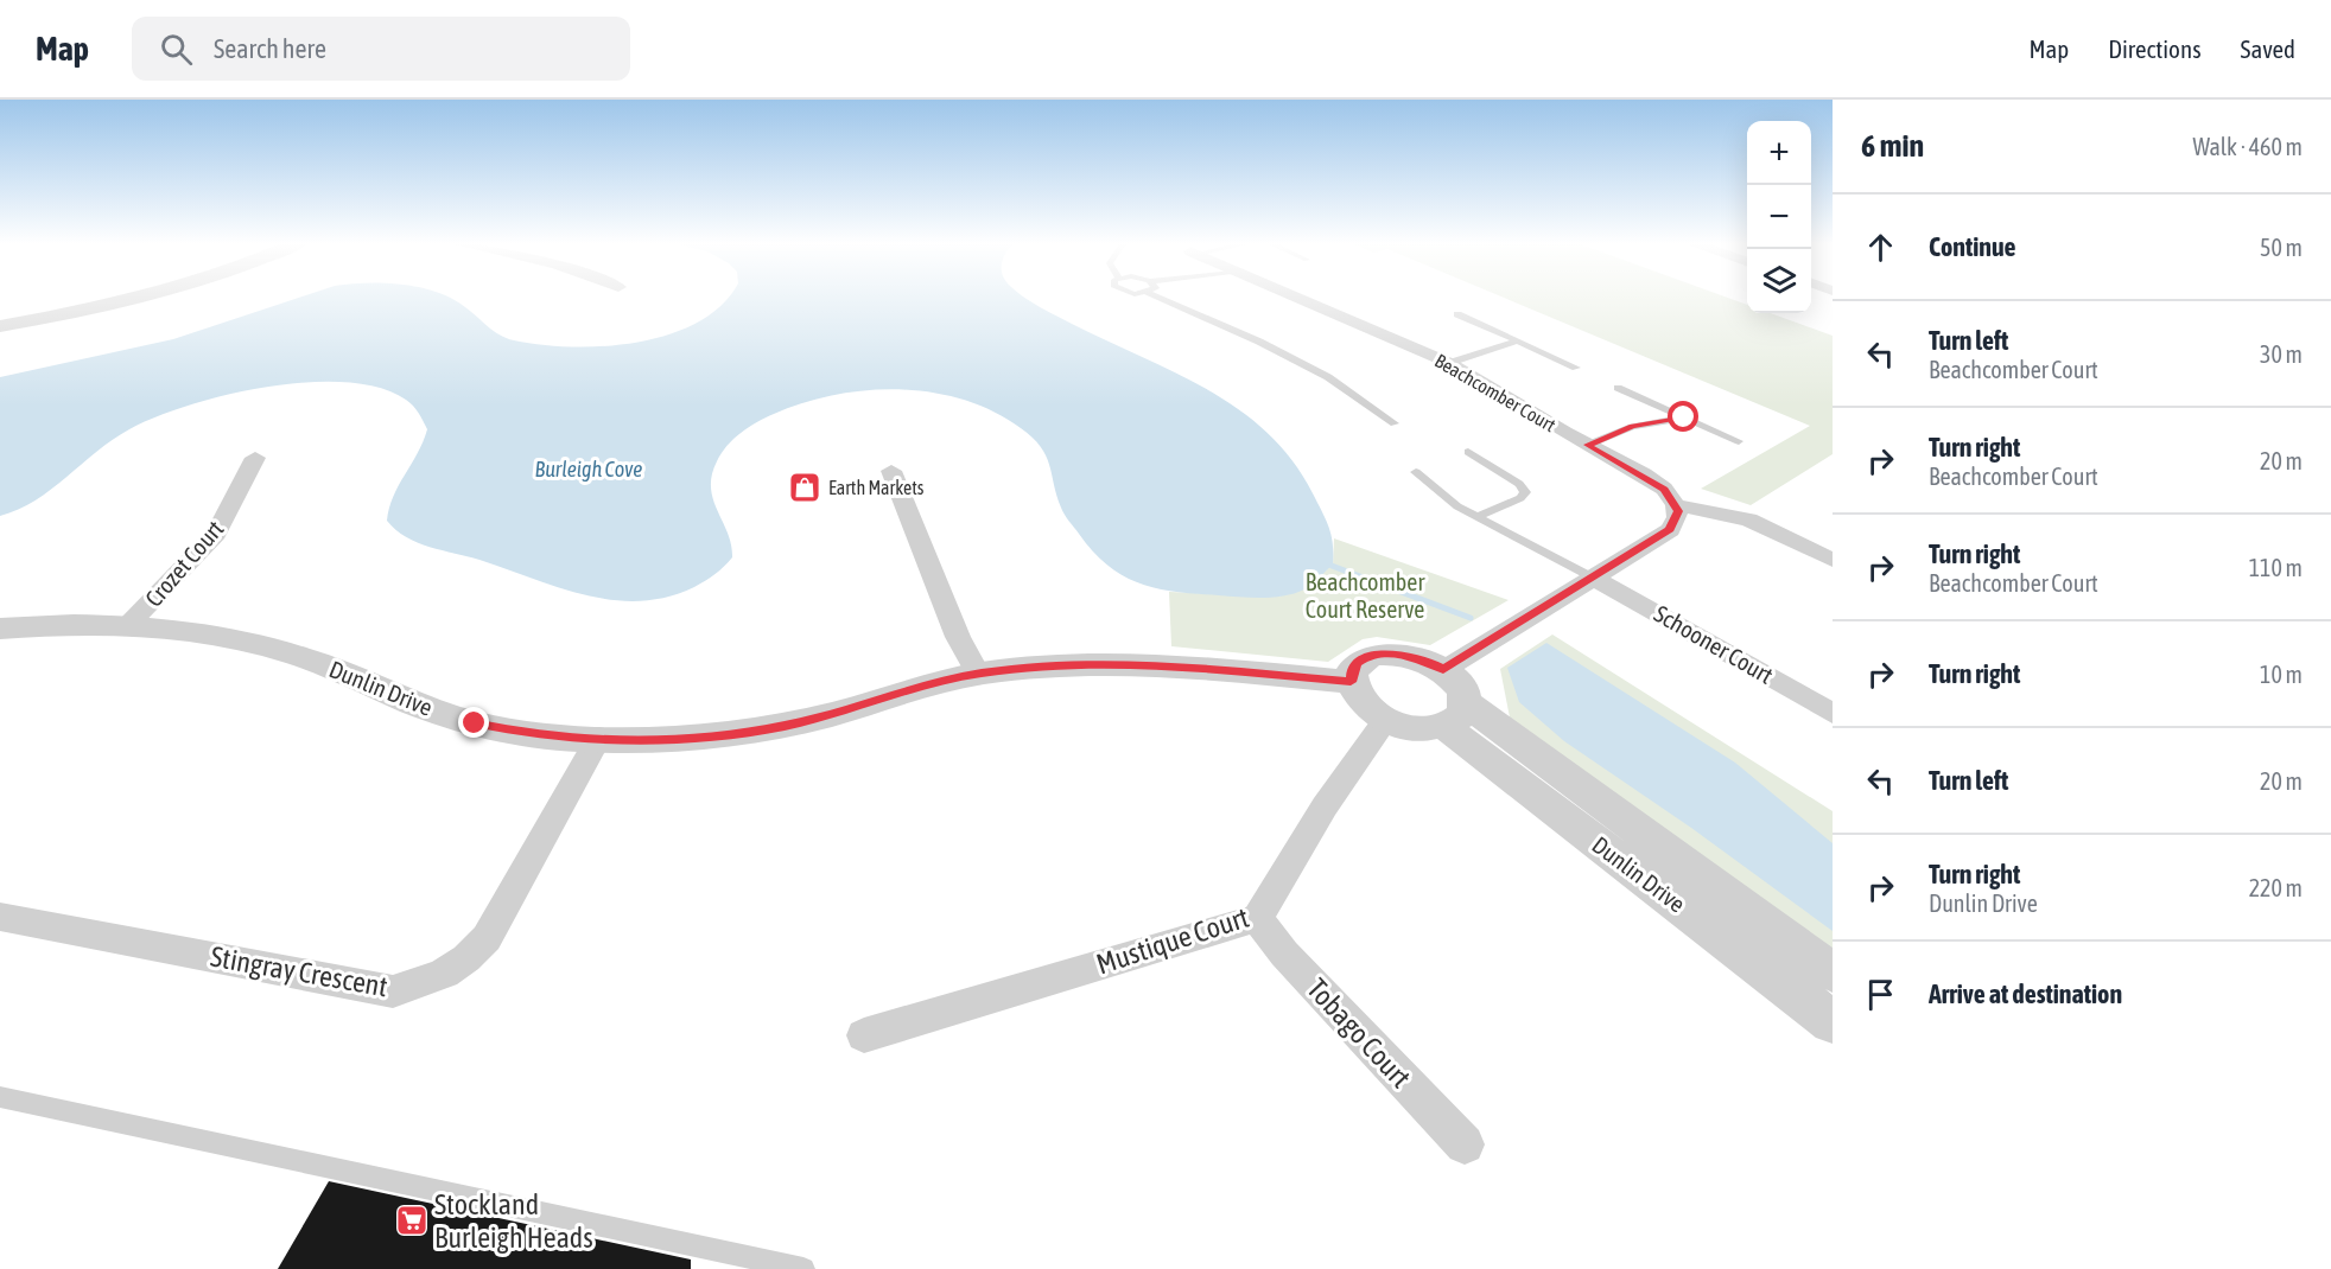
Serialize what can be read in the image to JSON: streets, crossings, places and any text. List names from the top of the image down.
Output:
{
  "streets": {
    "street": [
      "Beachcomber Court",
      "Crozet Court",
      "Schooner Court",
      "Dunlin Drive",
      "Mustique Court",
      "Stingray Crescent",
      "Tobago Court"
    ]
  },
  "crossings": [
    ["Crozet Court", "Dunlin Drive"],
    ["Dunlin Drive", "Mustique Court"],
    ["Dunlin Drive", "Stingray Crescent"],
    ["Mustique Court", "Tobago Court"]
  ],
  "water": ["Burleigh Cove"],
  "parks": ["Beachcomber Court Reserve"],
  "places": {
    "shop": ["Earth Markets"],
    "supermarket": ["Stockland Burleigh Heads"]
  },
  "page": {
    "header": "Map",
    "search": "Search here",
    "nav": ["Map", "Directions", "Saved"],
    "heading": ["6 min", "Walk · 460 m"],
    "map_buttons": ["+", "−"],
    "list": [
      ["Continue", "50 m"],
      ["Turn left", "Beachcomber Court", "30 m"],
      ["Turn right", "Beachcomber Court", "20 m"],
      ["Turn right", "Beachcomber Court", "110 m"],
      ["Turn right", "10 m"],
      ["Turn left", "20 m"],
      ["Turn right", "Dunlin Drive", "220 m"],
      "Arrive at destination"
    ]
  }
}
